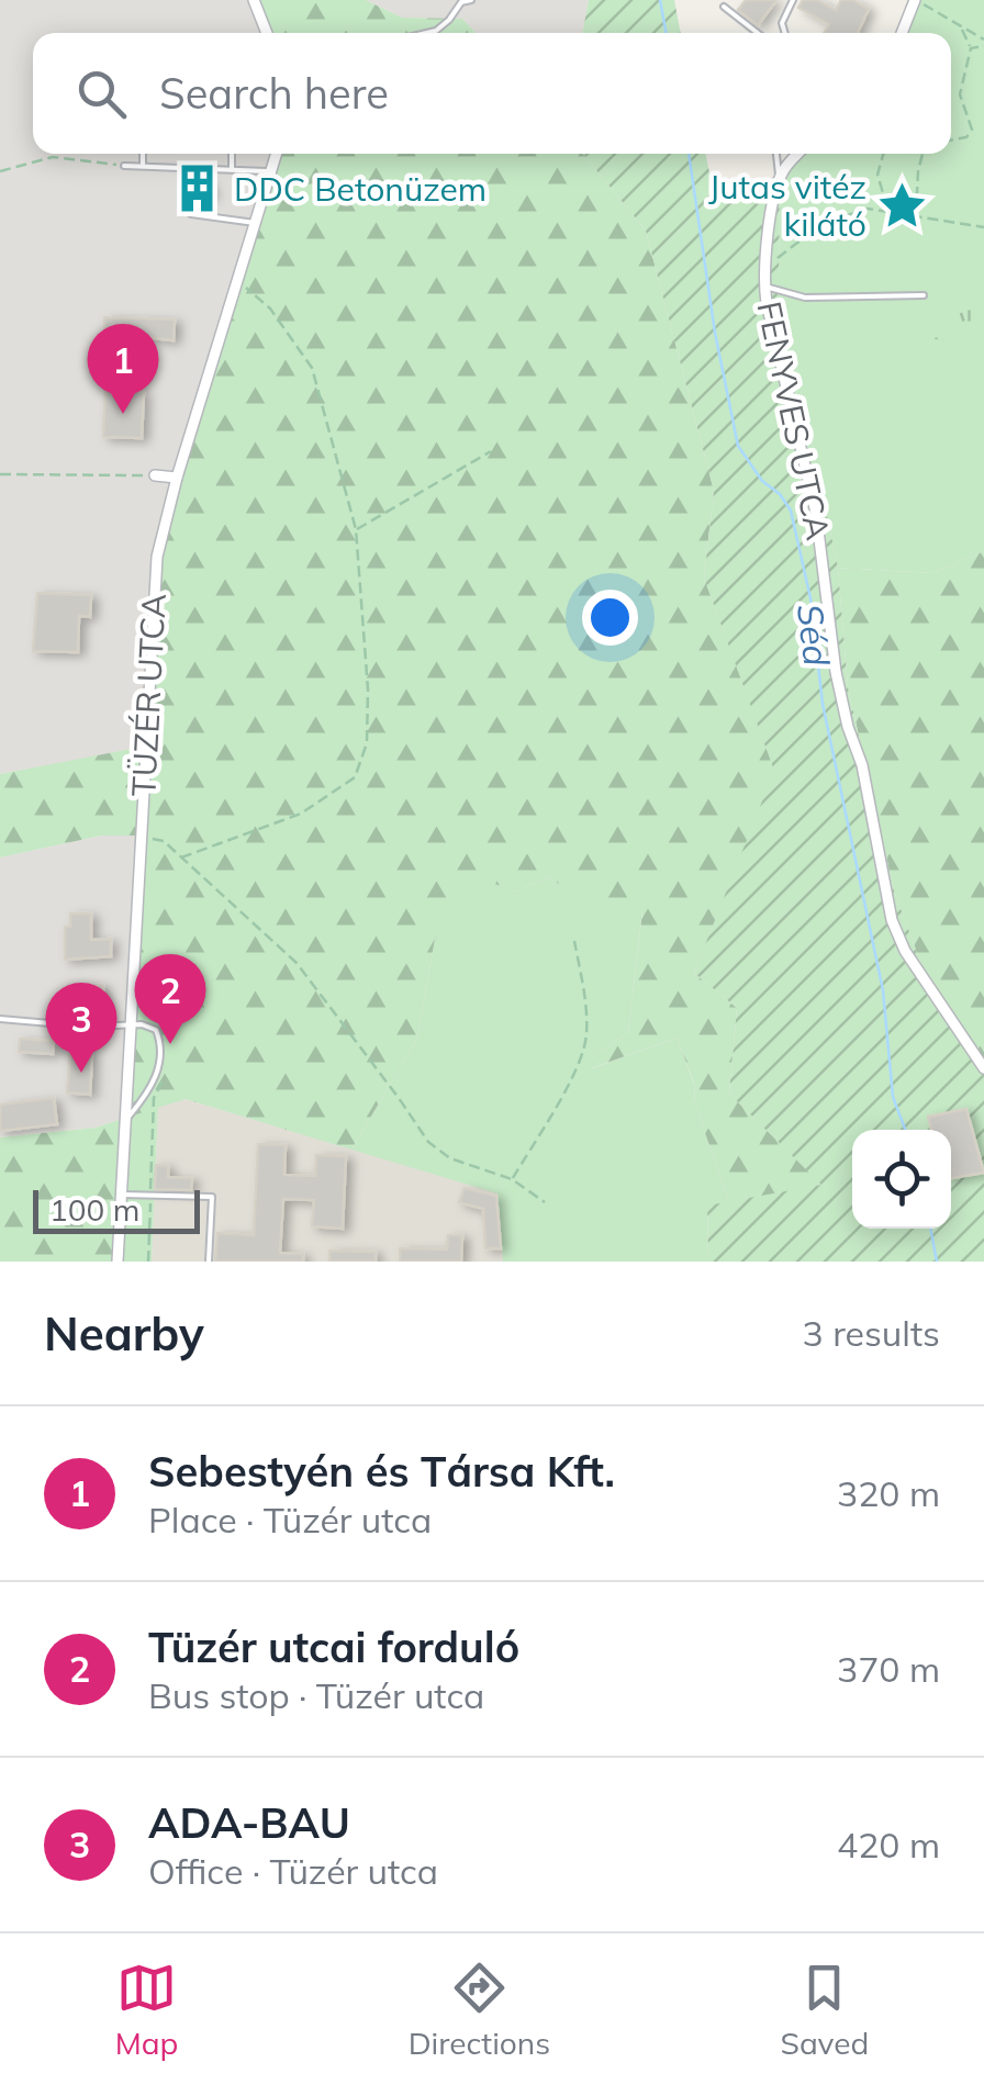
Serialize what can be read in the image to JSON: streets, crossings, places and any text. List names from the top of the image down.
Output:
{
  "streets": {
    "street": ["FENYVES UTCA", "TÜZÉR UTCA"]
  },
  "water": ["Séd"],
  "places": {
    "building": ["DDC Betonüzem"],
    "place": ["Jutas vitéz kilátó"]
  },
  "scale_bar": "100 m",
  "page": {
    "search": "Search here",
    "pins": ["1", "2", "3"],
    "scale": "100 m",
    "heading": ["Nearby", "3 results"],
    "list": [
      {
        "mark": "1",
        "name": "Sebestyén és Társa Kft.",
        "note": "Place · Tüzér utca",
        "value": "320 m"
      },
      {
        "mark": "2",
        "name": "Tüzér utcai forduló",
        "note": "Bus stop · Tüzér utca",
        "value": "370 m"
      },
      {
        "mark": "3",
        "name": "ADA-BAU",
        "note": "Office · Tüzér utca",
        "value": "420 m"
      }
    ],
    "nav": ["Map", "Directions", "Saved"]
  }
}
